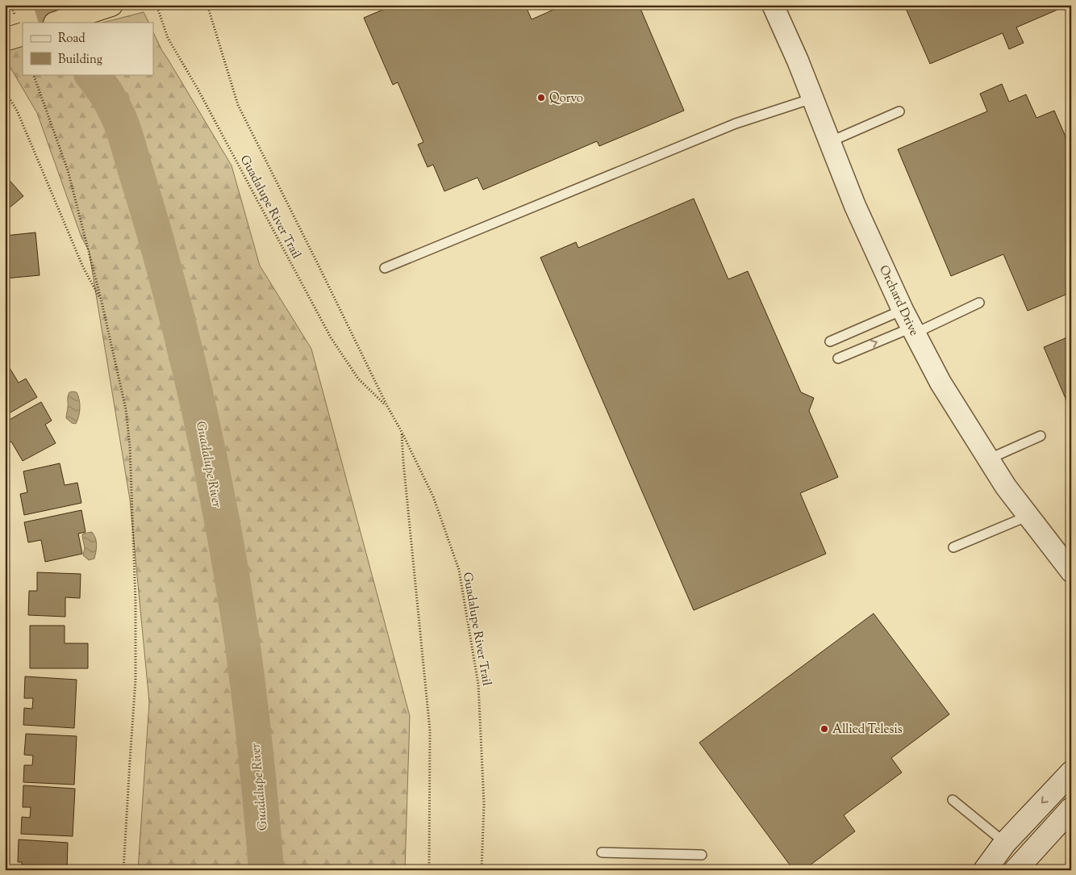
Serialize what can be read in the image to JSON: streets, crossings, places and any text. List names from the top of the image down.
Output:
{
  "streets": {
    "street": ["Orchard Drive"],
    "path": ["Guadalupe River Trail"]
  },
  "water": ["Guadalupe River"],
  "places": ["Qorvo", "Allied Telesis"],
  "legend": ["Road", "Building"]
}
